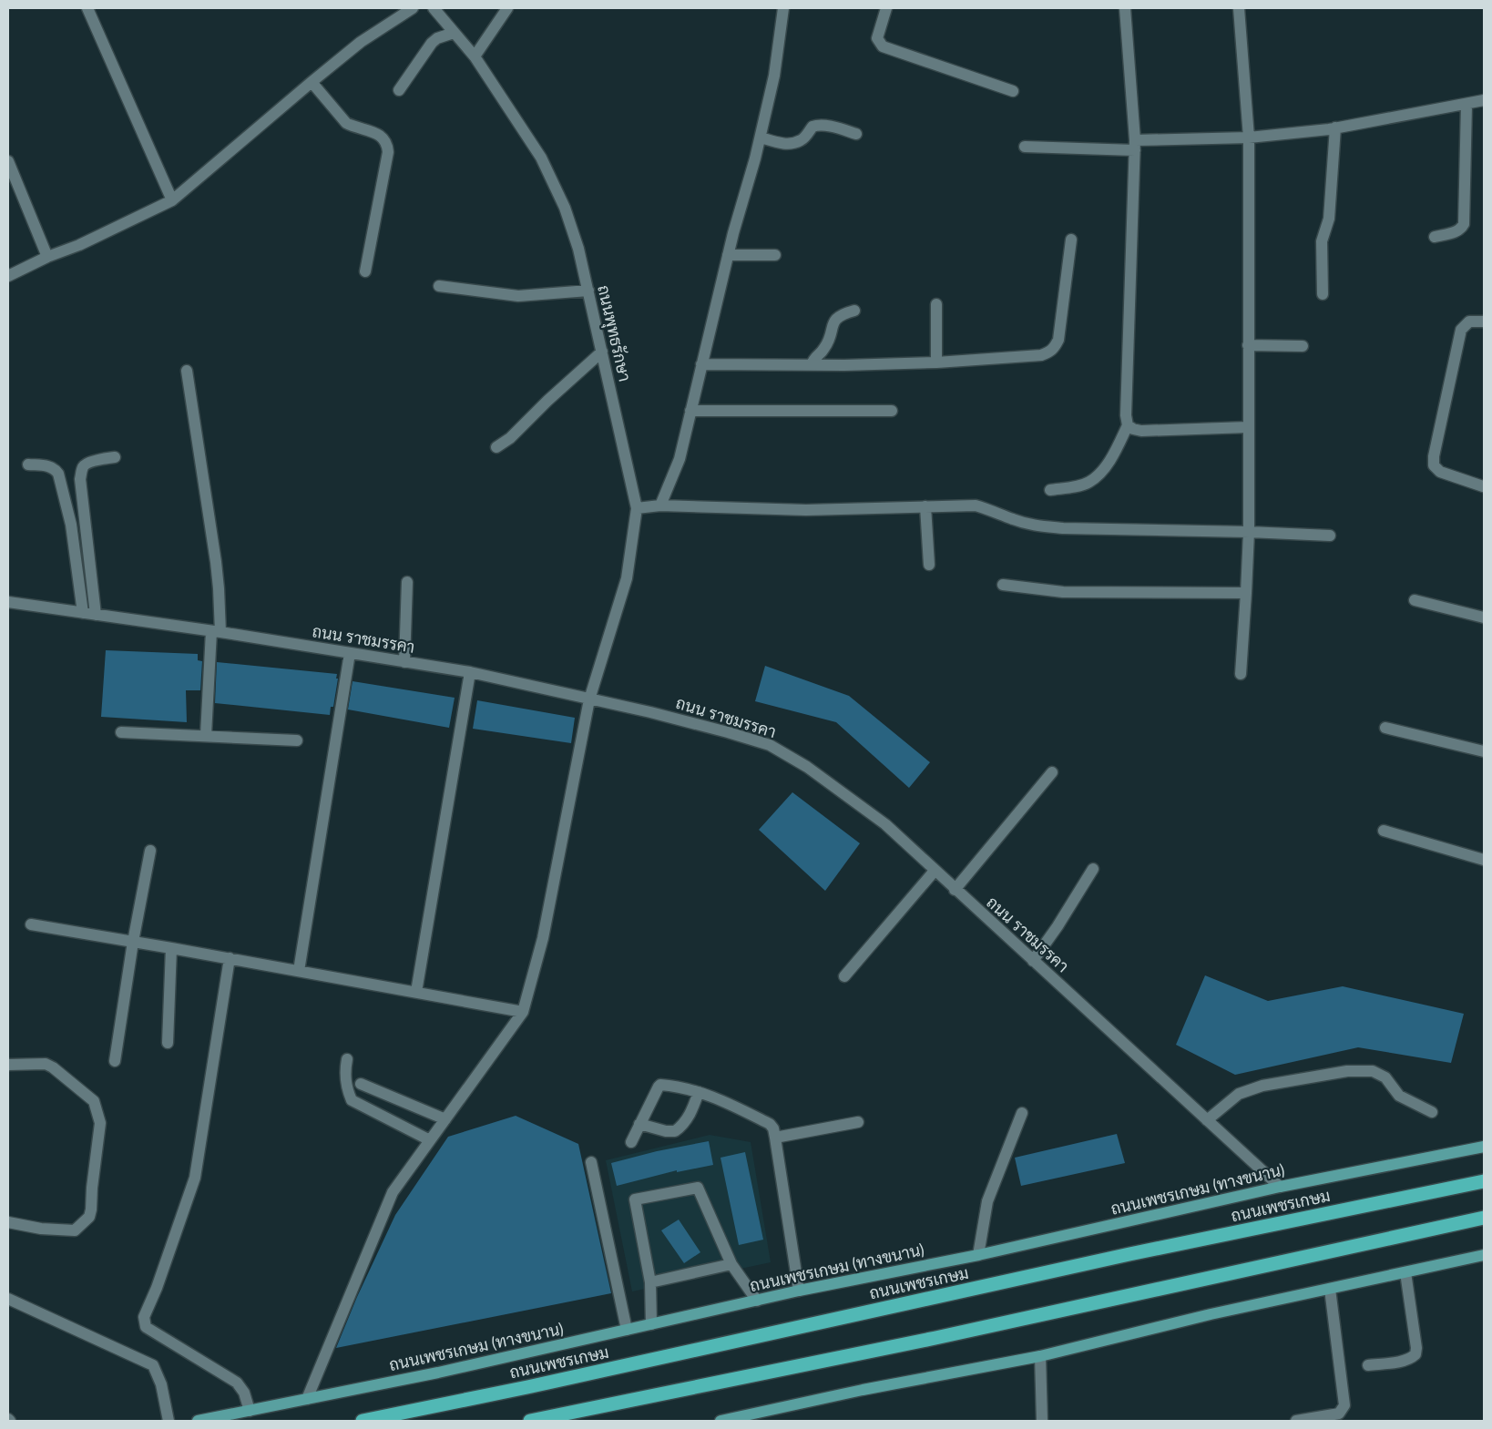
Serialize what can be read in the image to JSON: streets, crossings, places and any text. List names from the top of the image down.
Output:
{
  "streets": {
    "highway": ["ถนนเพชรเกษม"],
    "main road": ["ถนนเพชรเกษม (ทางขนาน)"],
    "street": ["ถนนพุทธรักษา", "ถนน ราชมรรคา"]
  },
  "crossings": [
    ["ถนนพุทธรักษา", "ถนน ราชมรรคา"],
    ["ถนน ราชมรรคา", "ถนนเพชรเกษม (ทางขนาน)"]
  ]
}
